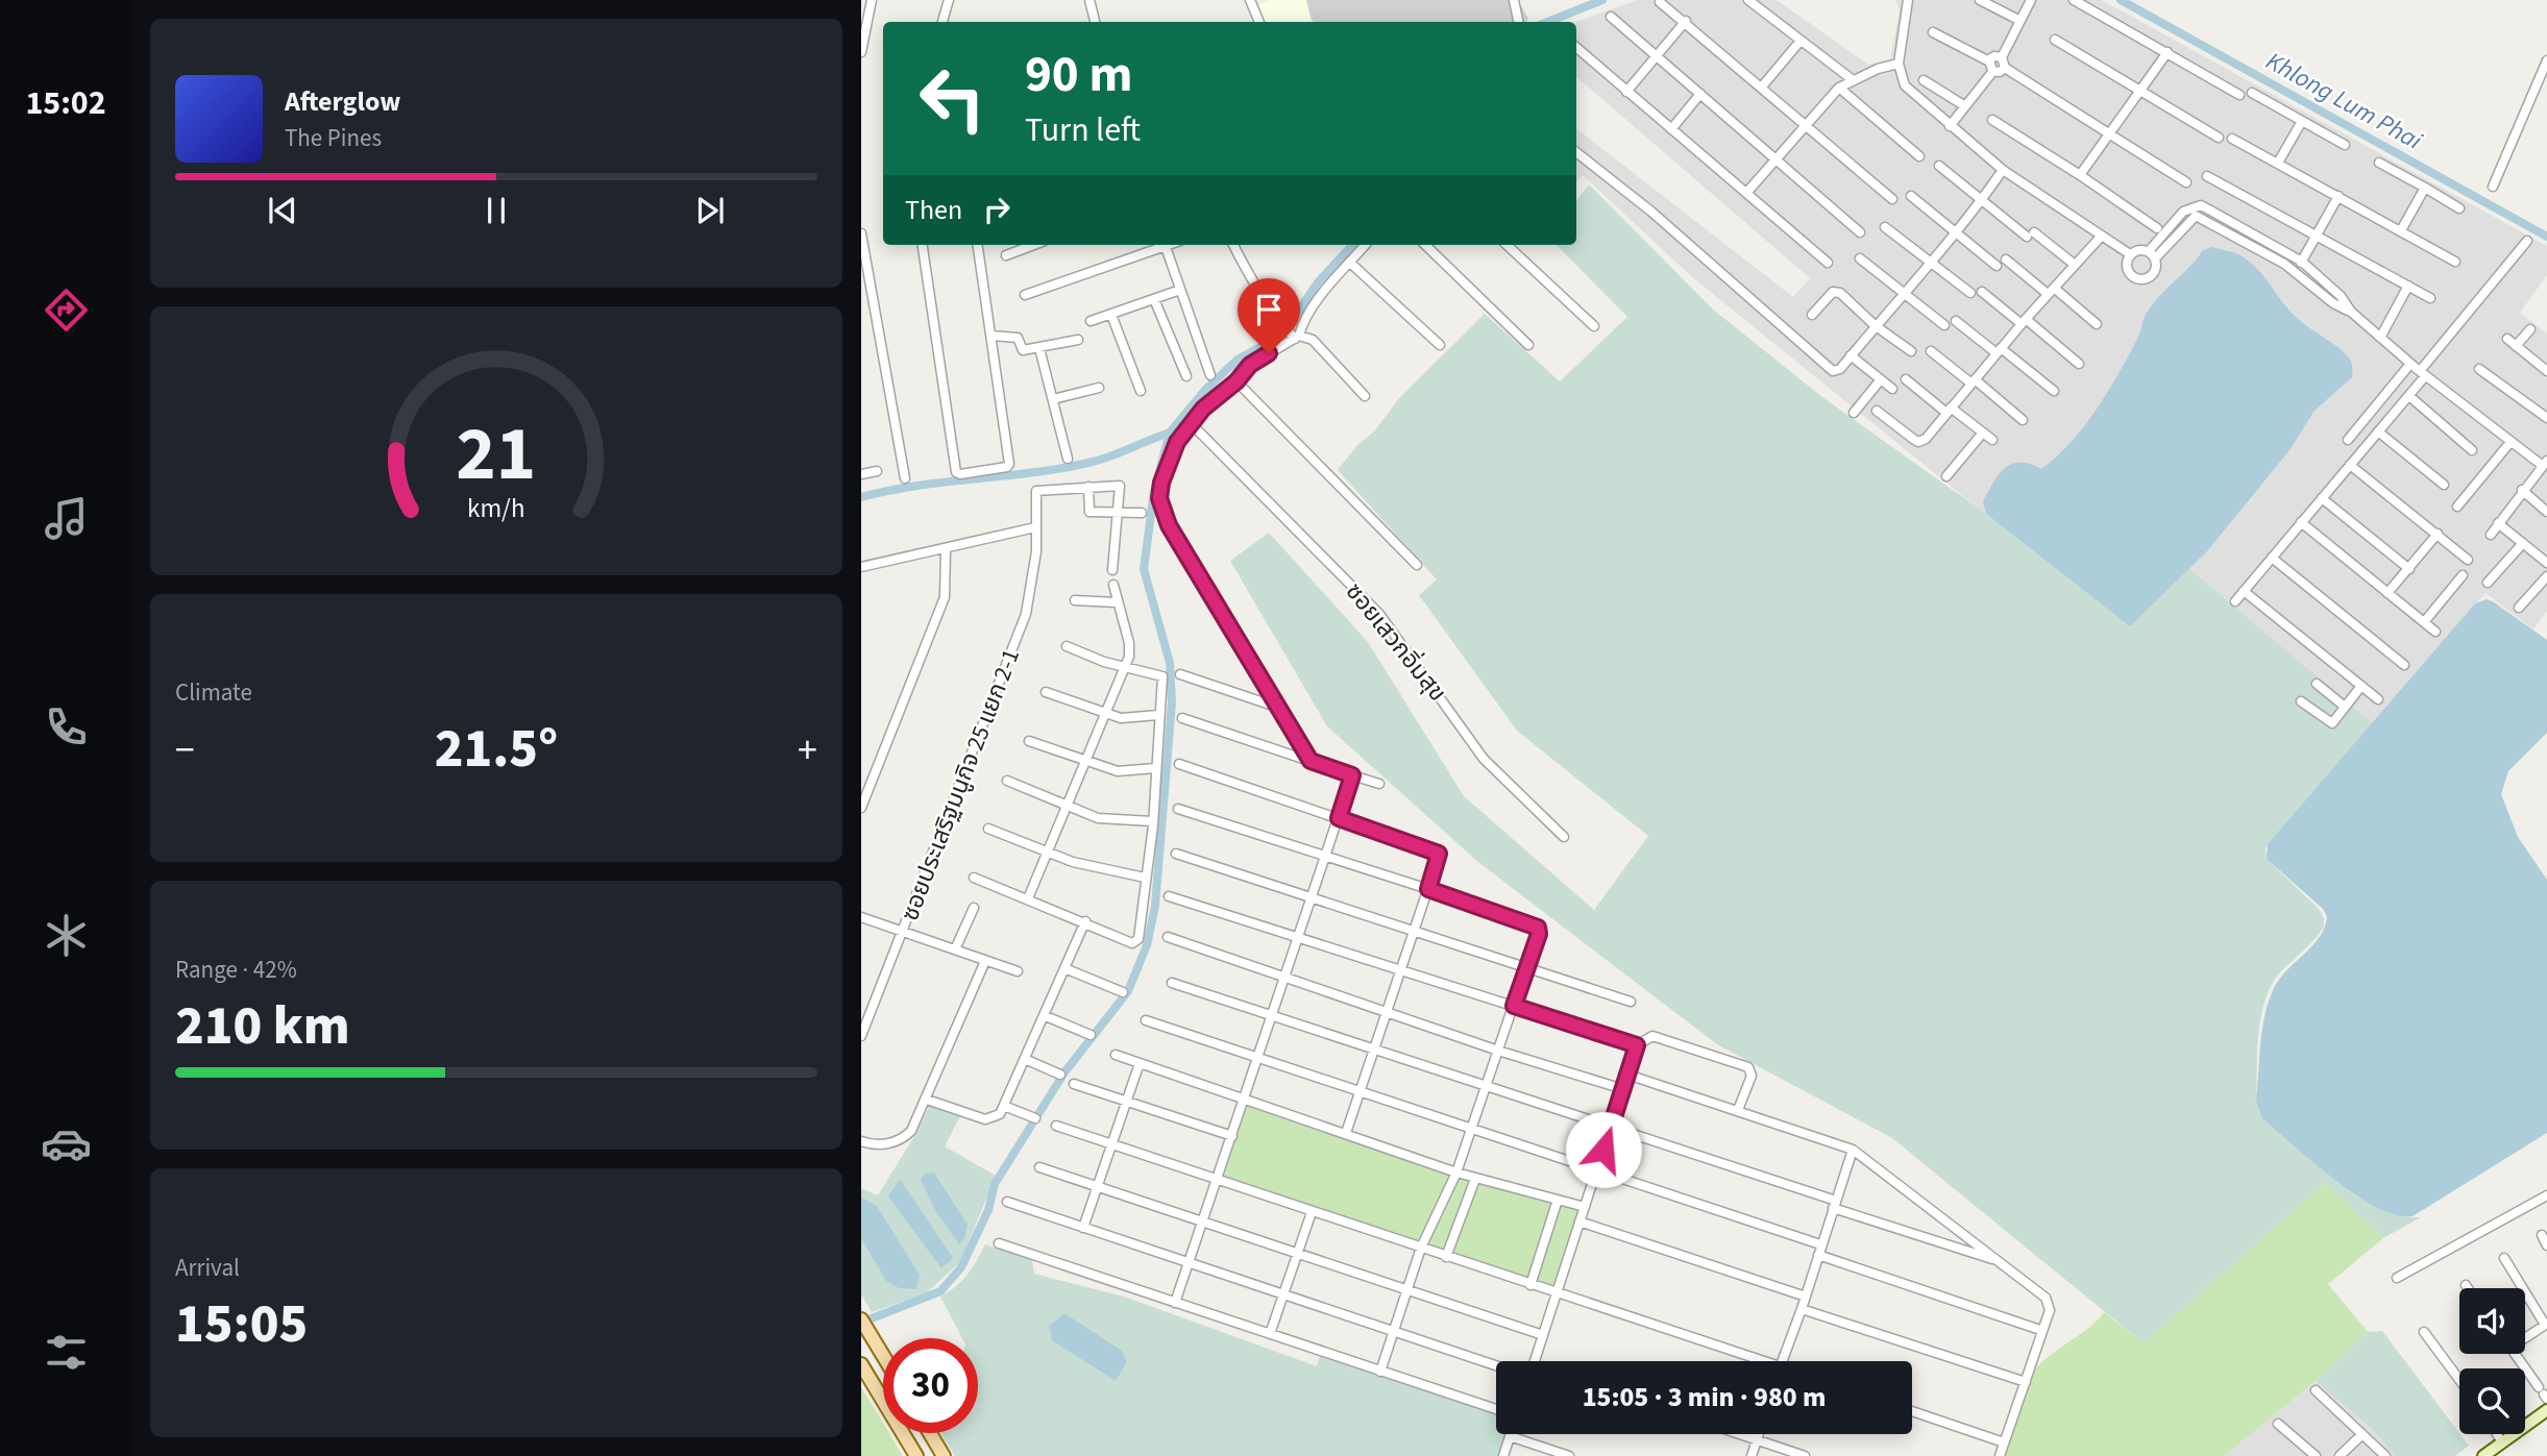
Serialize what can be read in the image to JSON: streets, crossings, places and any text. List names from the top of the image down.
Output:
{
  "streets": {
    "street": ["ซอยเสวกอิ่มสุข", "ซอยประเสริฐมนูกิจ 25 แยก 2-1"]
  },
  "water": ["Khlong Lum Phai"],
  "page": {
    "tabs": "15:02",
    "turn": ["90 m", "Turn left"],
    "song": ["Afterglow", "The Pines"],
    "then": "Then",
    "tile": [
      "Climate",
      ["Range · 42%", "210 km"],
      ["Arrival", "15:05"]
    ],
    "heat": ["−", "21.5°", "+"],
    "limit": "30",
    "trip": "15:05 · 3 min · 980 m",
    "gauge": ["21", "km/h"]
  }
}
